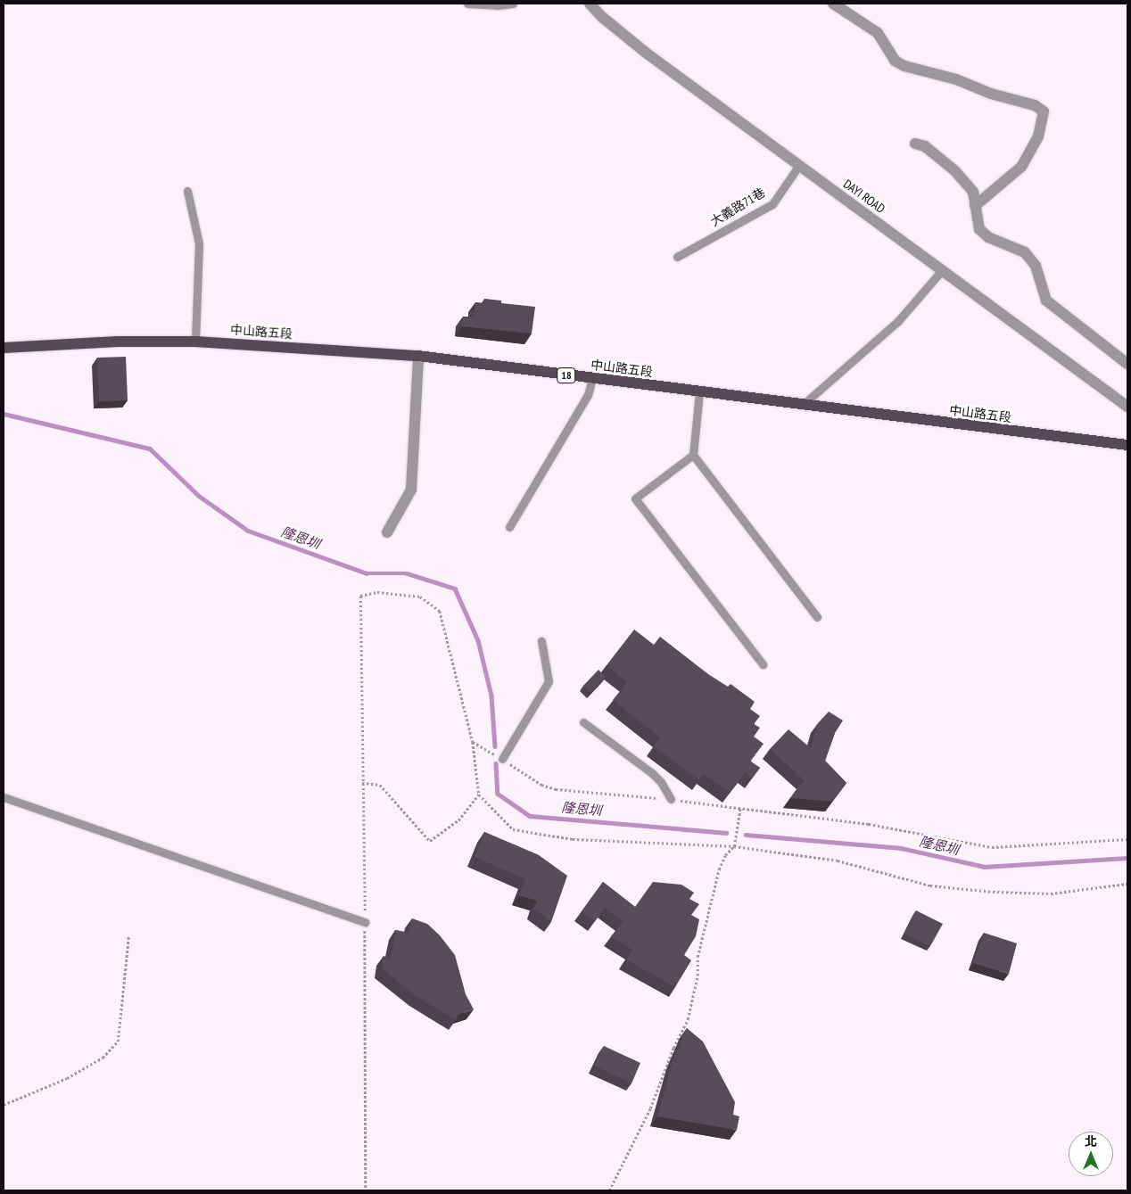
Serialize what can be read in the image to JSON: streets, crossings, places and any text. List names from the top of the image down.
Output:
{
  "streets": {
    "main road": ["中山路五段", "18"],
    "street": ["DAYI ROAD"],
    "lane": ["大義路71巷"]
  },
  "crossings": [
    ["DAYI ROAD", "大義路71巷"]
  ],
  "water": ["隆恩圳"],
  "north": "top"
}
